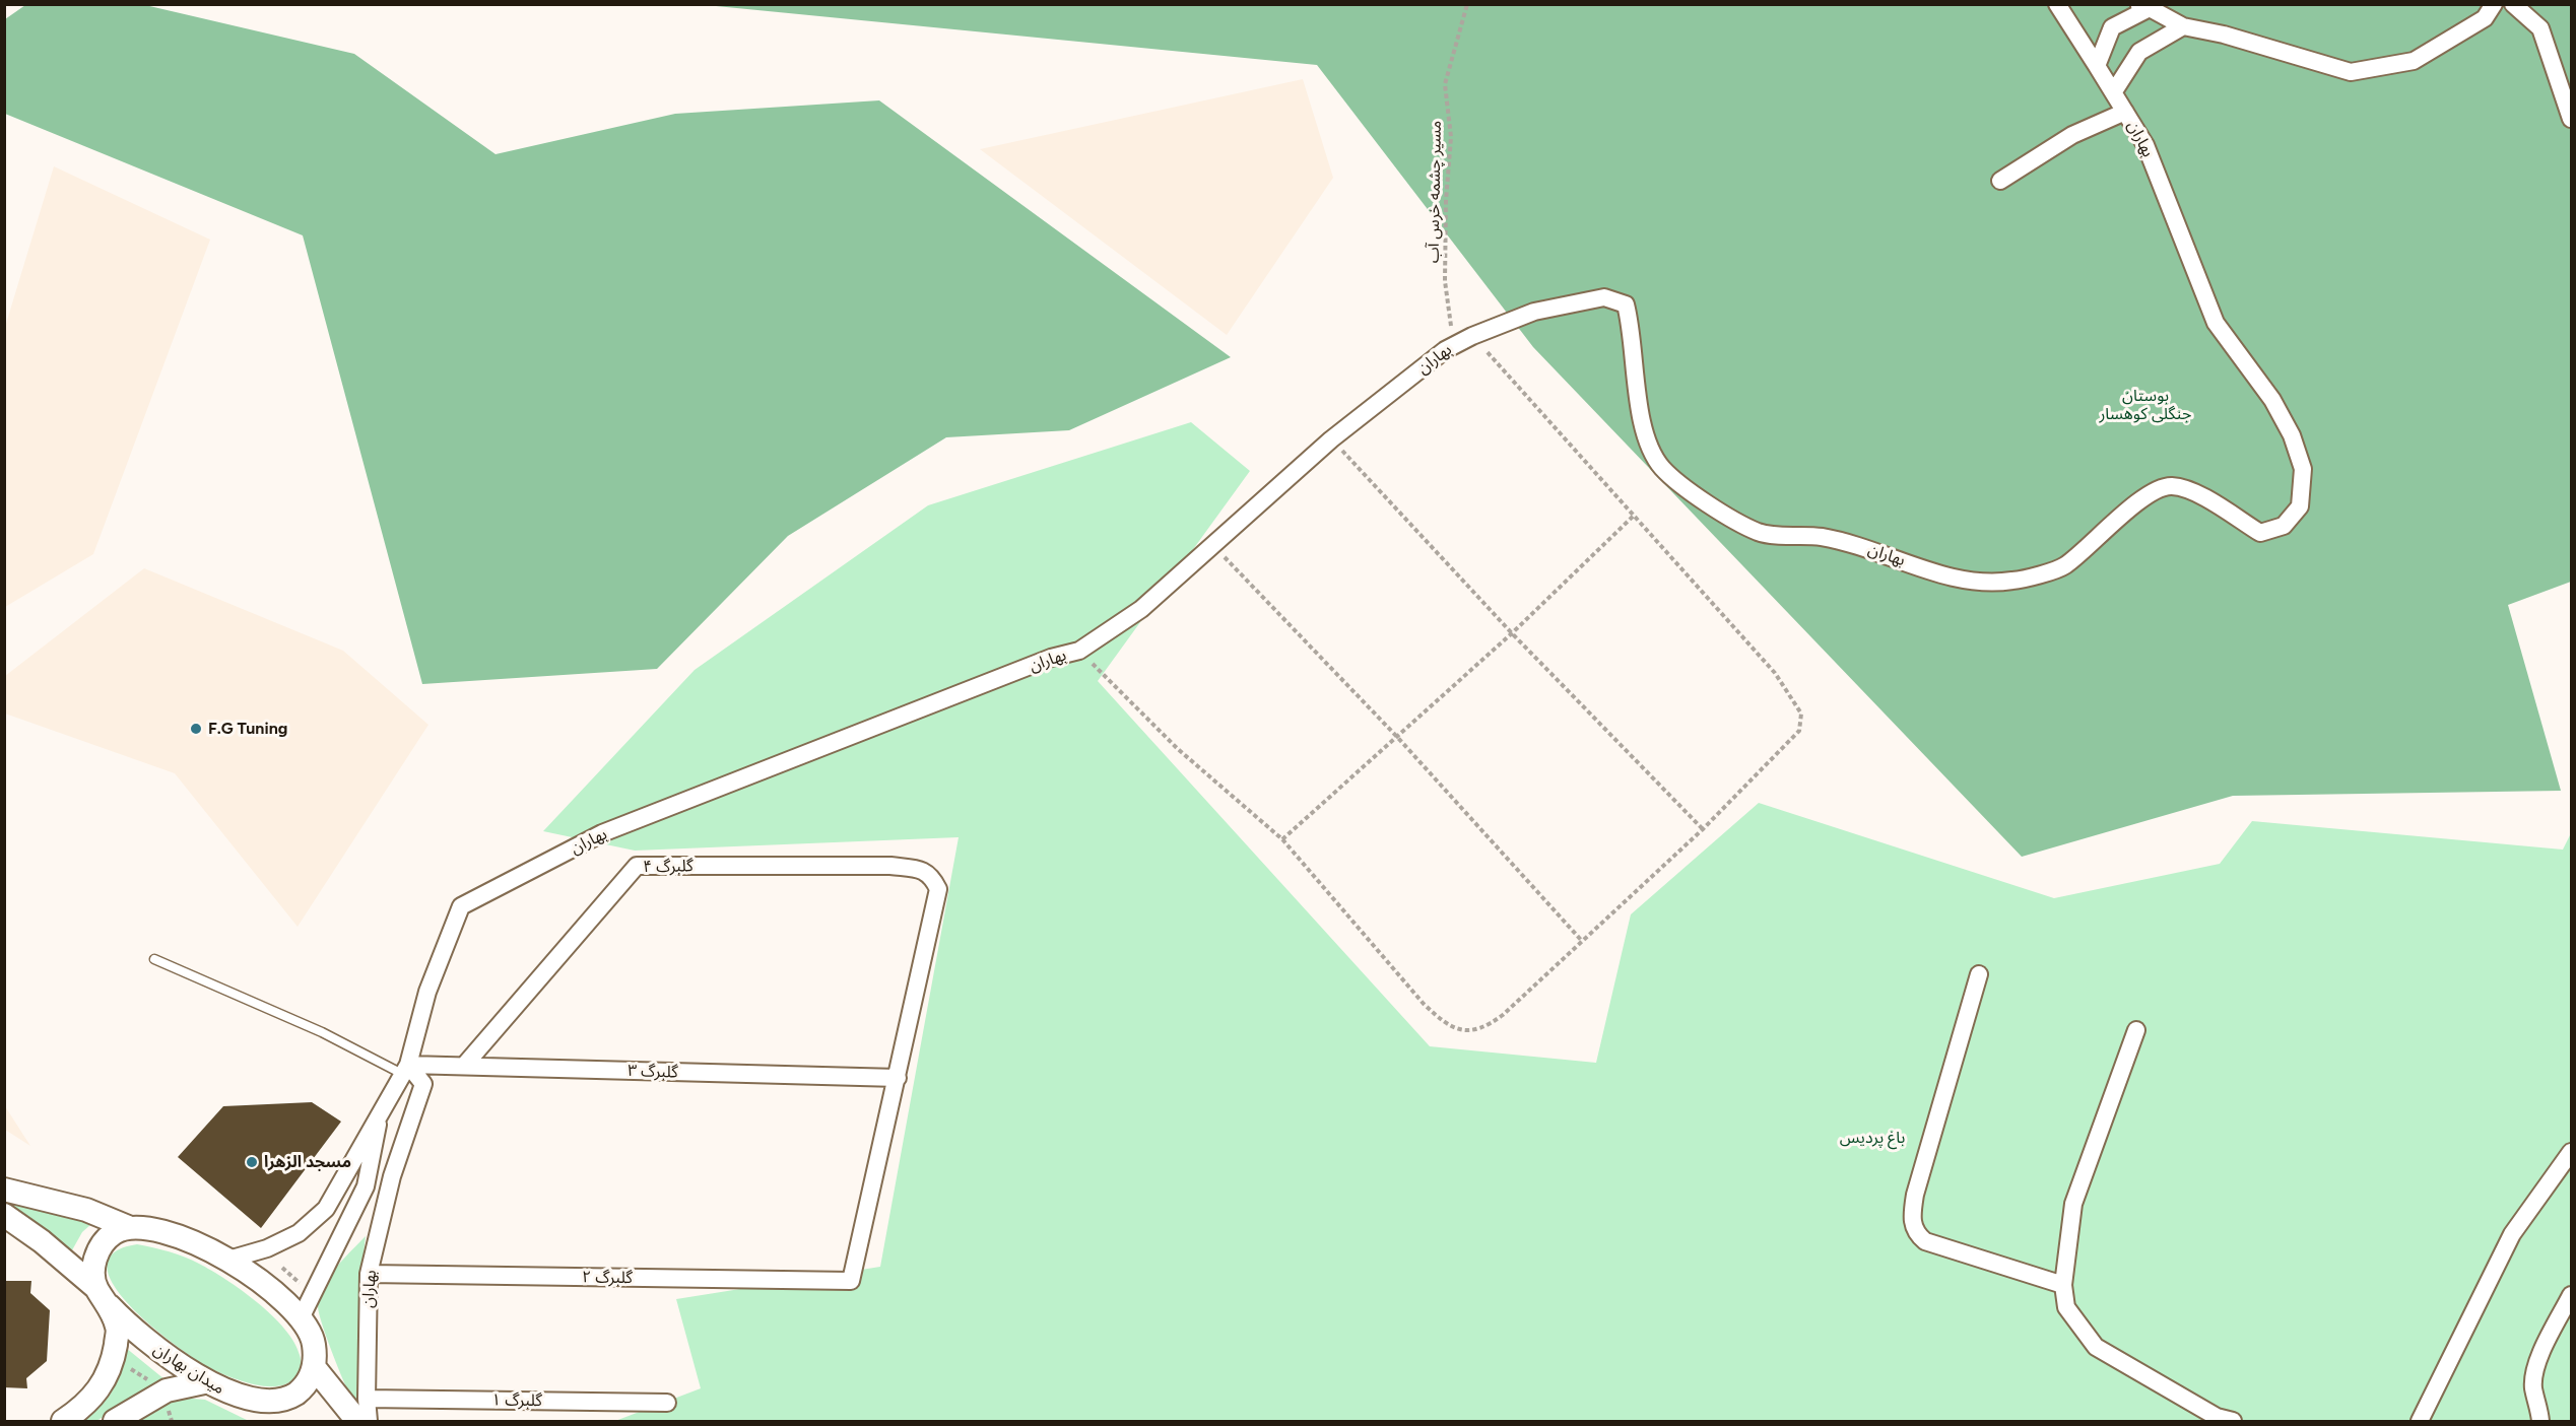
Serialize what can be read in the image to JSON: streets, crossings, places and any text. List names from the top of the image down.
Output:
{
  "streets": {
    "main road": ["میدان بهاران"],
    "street": [
      "بهاران",
      "گلبرگ ۴",
      "گلبرگ ۳",
      "گلبرگ ۲",
      "گلبرگ ۱"
    ],
    "path": ["مسیر چشمه خرس آب"]
  },
  "crossings": [
    ["بهاران", "مسیر چشمه خرس آب"],
    ["بهاران", "گلبرگ ۳"],
    ["بهاران", "گلبرگ ۲"],
    ["بهاران", "گلبرگ ۱"],
    ["گلبرگ ۴", "گلبرگ ۳"],
    ["گلبرگ ۴", "گلبرگ ۲"],
    ["گلبرگ ۳", "گلبرگ ۲"]
  ],
  "parks": ["بوستان جنگلی کوهسار", "باغ پردیس"],
  "places": ["F.G Tuning", "مسجد الزهرا"]
}
